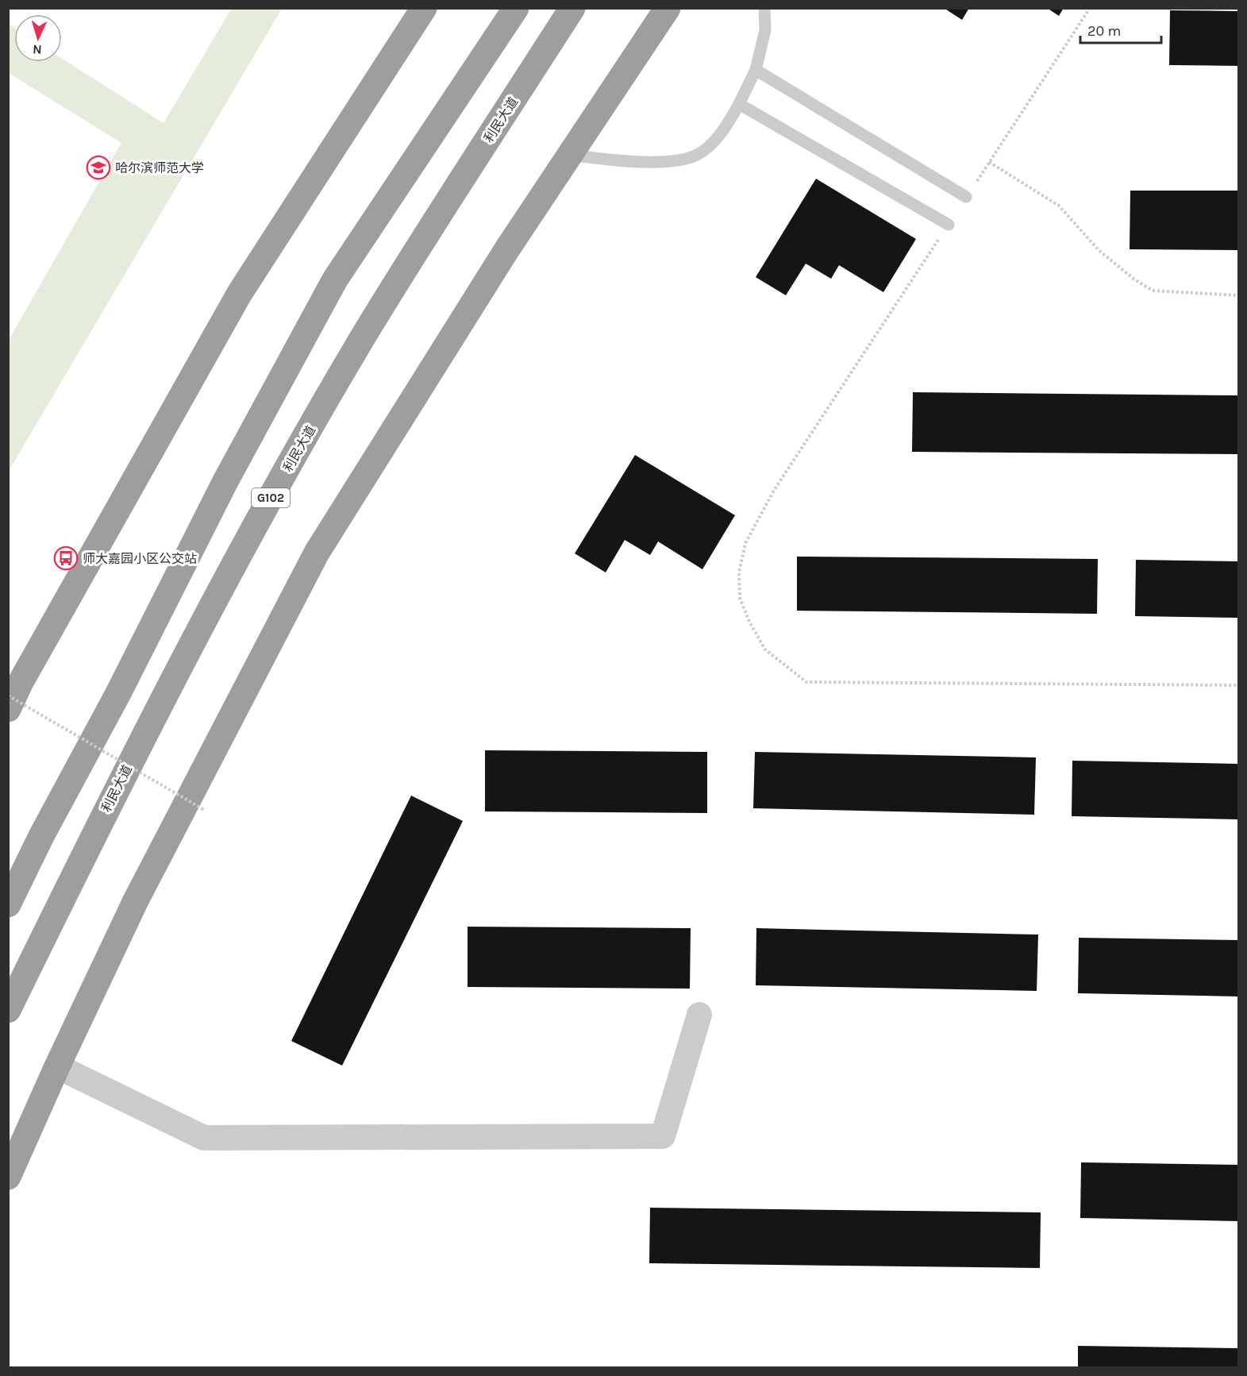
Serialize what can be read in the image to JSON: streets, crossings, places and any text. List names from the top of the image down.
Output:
{
  "streets": {
    "highway": ["利民大道", "G102"]
  },
  "places": {
    "school or university": ["哈尔滨师范大学"],
    "bus stop": ["师大嘉园小区公交站"]
  },
  "scale_bar": "20 m",
  "north": "bottom"
}
